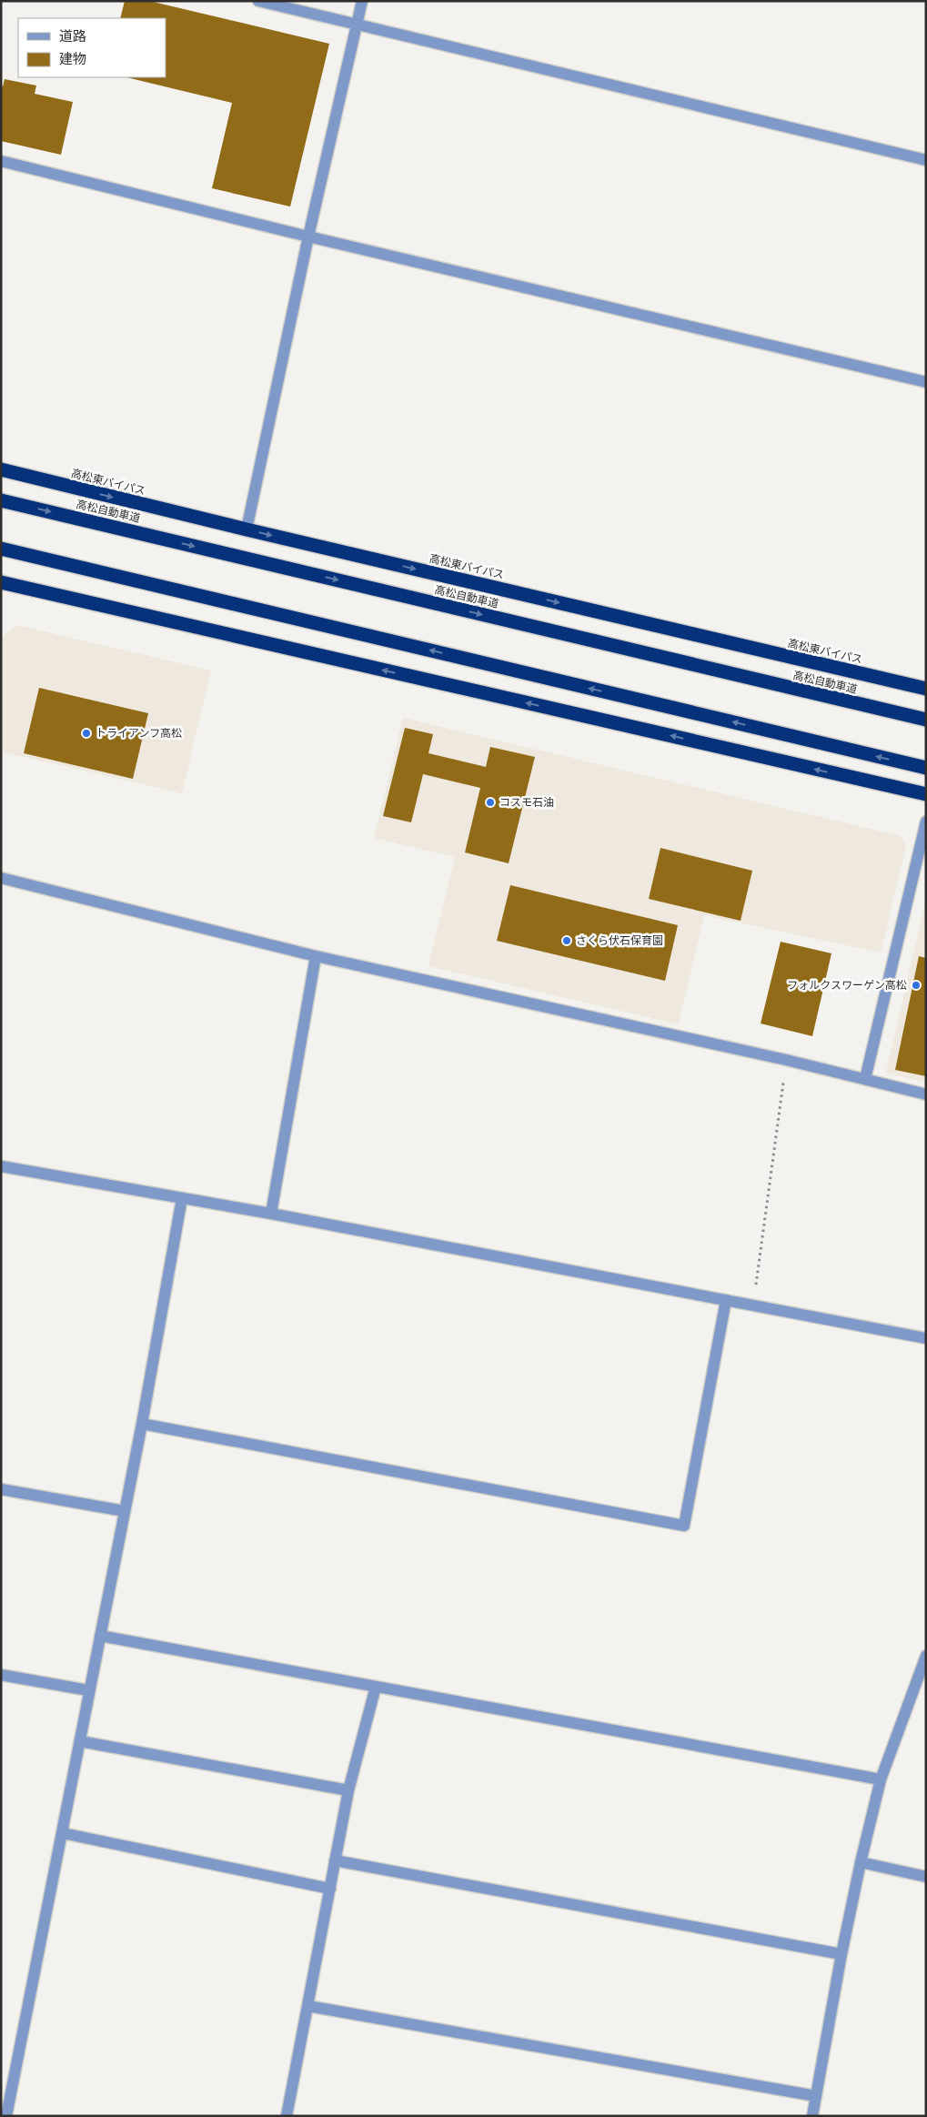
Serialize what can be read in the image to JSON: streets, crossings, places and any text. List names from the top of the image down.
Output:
{
  "streets": {
    "highway": ["高松東バイパス", "高松自動車道"]
  },
  "places": [
    "トライアンフ高松",
    "コスモ石油",
    "さくら伏石保育園",
    "フォルクスワーゲン高松"
  ],
  "legend": ["道路", "建物"]
}
